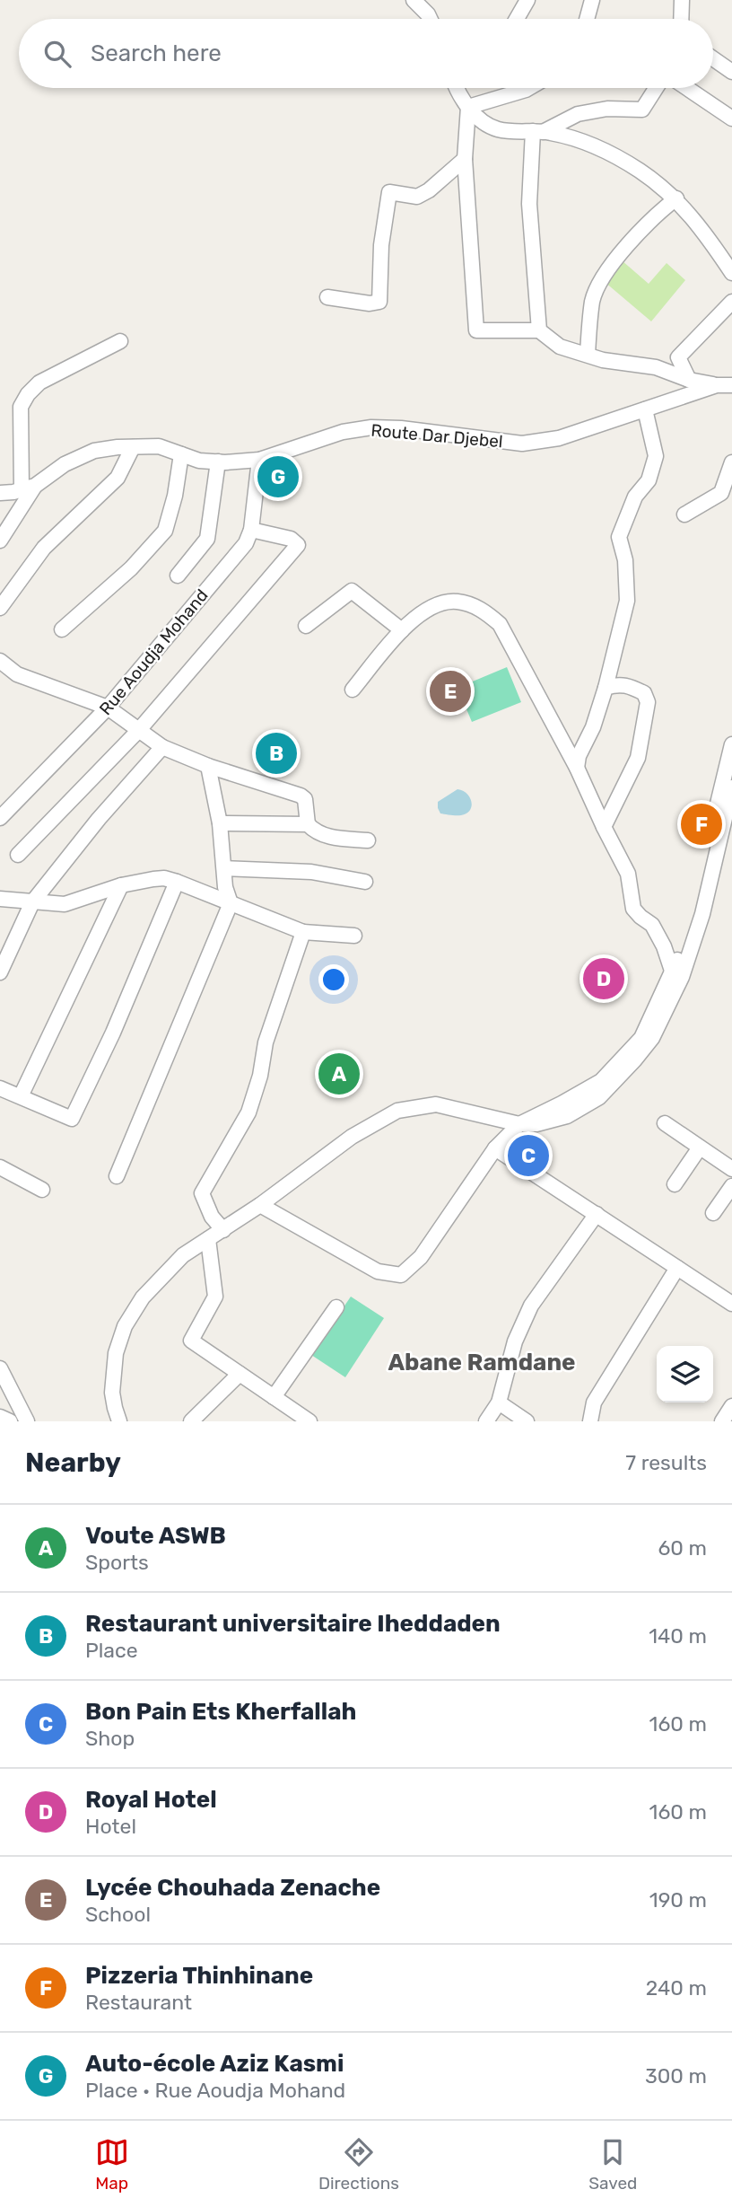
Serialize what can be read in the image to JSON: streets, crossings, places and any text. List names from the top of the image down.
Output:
{
  "streets": {
    "street": ["Route Dar Djebel", "Rue Aoudja Mohand"]
  },
  "crossings": [
    ["Route Dar Djebel", "Rue Aoudja Mohand"]
  ],
  "districts": ["Abane Ramdane"],
  "page": {
    "search": "Search here",
    "pins": [
      "G",
      "E",
      "B",
      "F",
      "D",
      "A",
      "C"
    ],
    "heading": ["Nearby", "7 results"],
    "list": [
      {
        "mark": "A",
        "name": "Voute ASWB",
        "note": "Sports",
        "value": "60 m"
      },
      {
        "mark": "B",
        "name": "Restaurant universitaire Iheddaden",
        "note": "Place",
        "value": "140 m"
      },
      {
        "mark": "C",
        "name": "Bon Pain Ets Kherfallah",
        "note": "Shop",
        "value": "160 m"
      },
      {
        "mark": "D",
        "name": "Royal Hotel",
        "note": "Hotel",
        "value": "160 m"
      },
      {
        "mark": "E",
        "name": "Lycée Chouhada Zenache",
        "note": "School",
        "value": "190 m"
      },
      {
        "mark": "F",
        "name": "Pizzeria Thinhinane",
        "note": "Restaurant",
        "value": "240 m"
      },
      {
        "mark": "G",
        "name": "Auto-école Aziz Kasmi",
        "note": "Place · Rue Aoudja Mohand",
        "value": "300 m"
      }
    ],
    "nav": ["Map", "Directions", "Saved"]
  }
}
